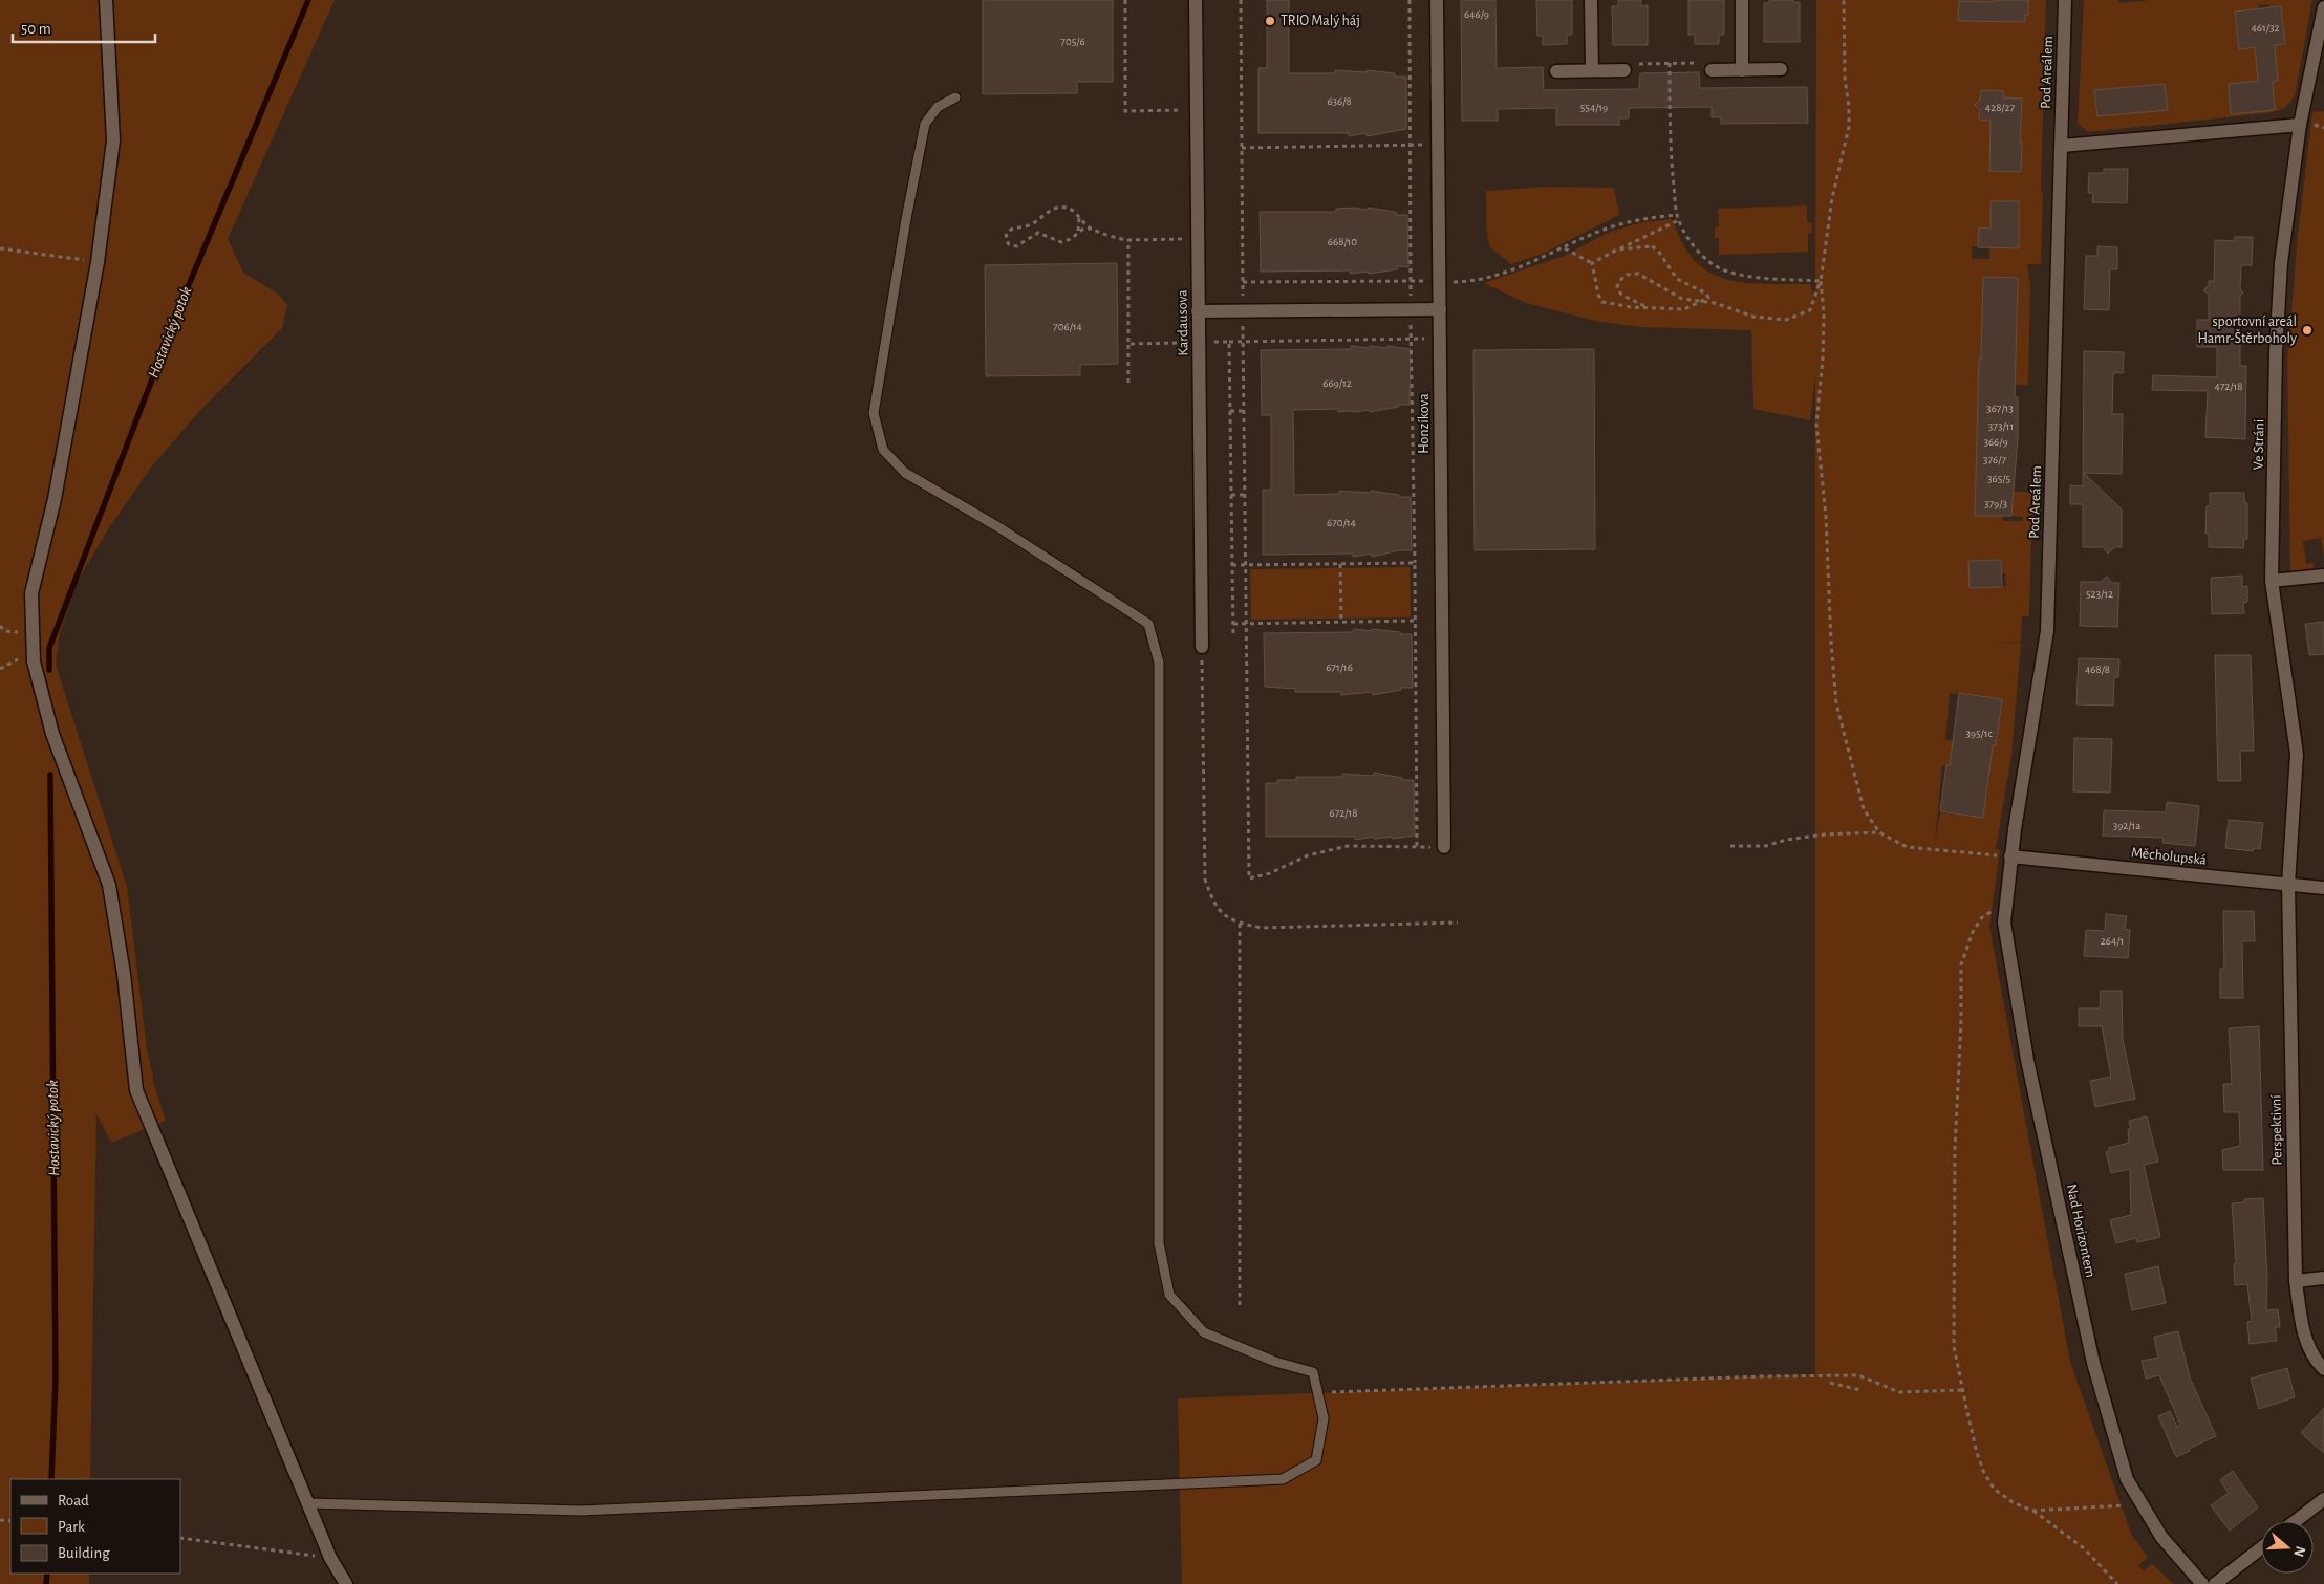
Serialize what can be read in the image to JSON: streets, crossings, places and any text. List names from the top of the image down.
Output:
{
  "streets": {
    "street": [
      "Pod Areálem",
      "Kardausova",
      "Honzíkova",
      "Ve Stráni",
      "Měcholupská",
      "Perspektivní",
      "Nad Horizontem"
    ]
  },
  "crossings": [
    ["Pod Areálem", "Měcholupská"],
    ["Pod Areálem", "Nad Horizontem"],
    ["Ve Stráni", "Měcholupská"],
    ["Ve Stráni", "Perspektivní"],
    ["Měcholupská", "Perspektivní"],
    ["Měcholupská", "Nad Horizontem"]
  ],
  "water": ["Hostavický potok"],
  "places": ["TRIO Malý háj", "sportovní areál Hamr-Štěrboholy"],
  "house_numbers": [
    "646/9",
    "461/32",
    "705/6",
    "636/8",
    "554/19",
    "428/27",
    "668/10",
    "706/14",
    "669/12",
    "472/18",
    "367/13",
    "373/11",
    "366/9",
    "376/7",
    "365/5",
    "379/3",
    "670/14",
    "523/12",
    "671/16",
    "468/8",
    "395/1c",
    "672/18",
    "392/1a",
    "264/1"
  ],
  "legend": ["Road", "Park", "Building"],
  "scale_bar": "50 m",
  "north": "right"
}
